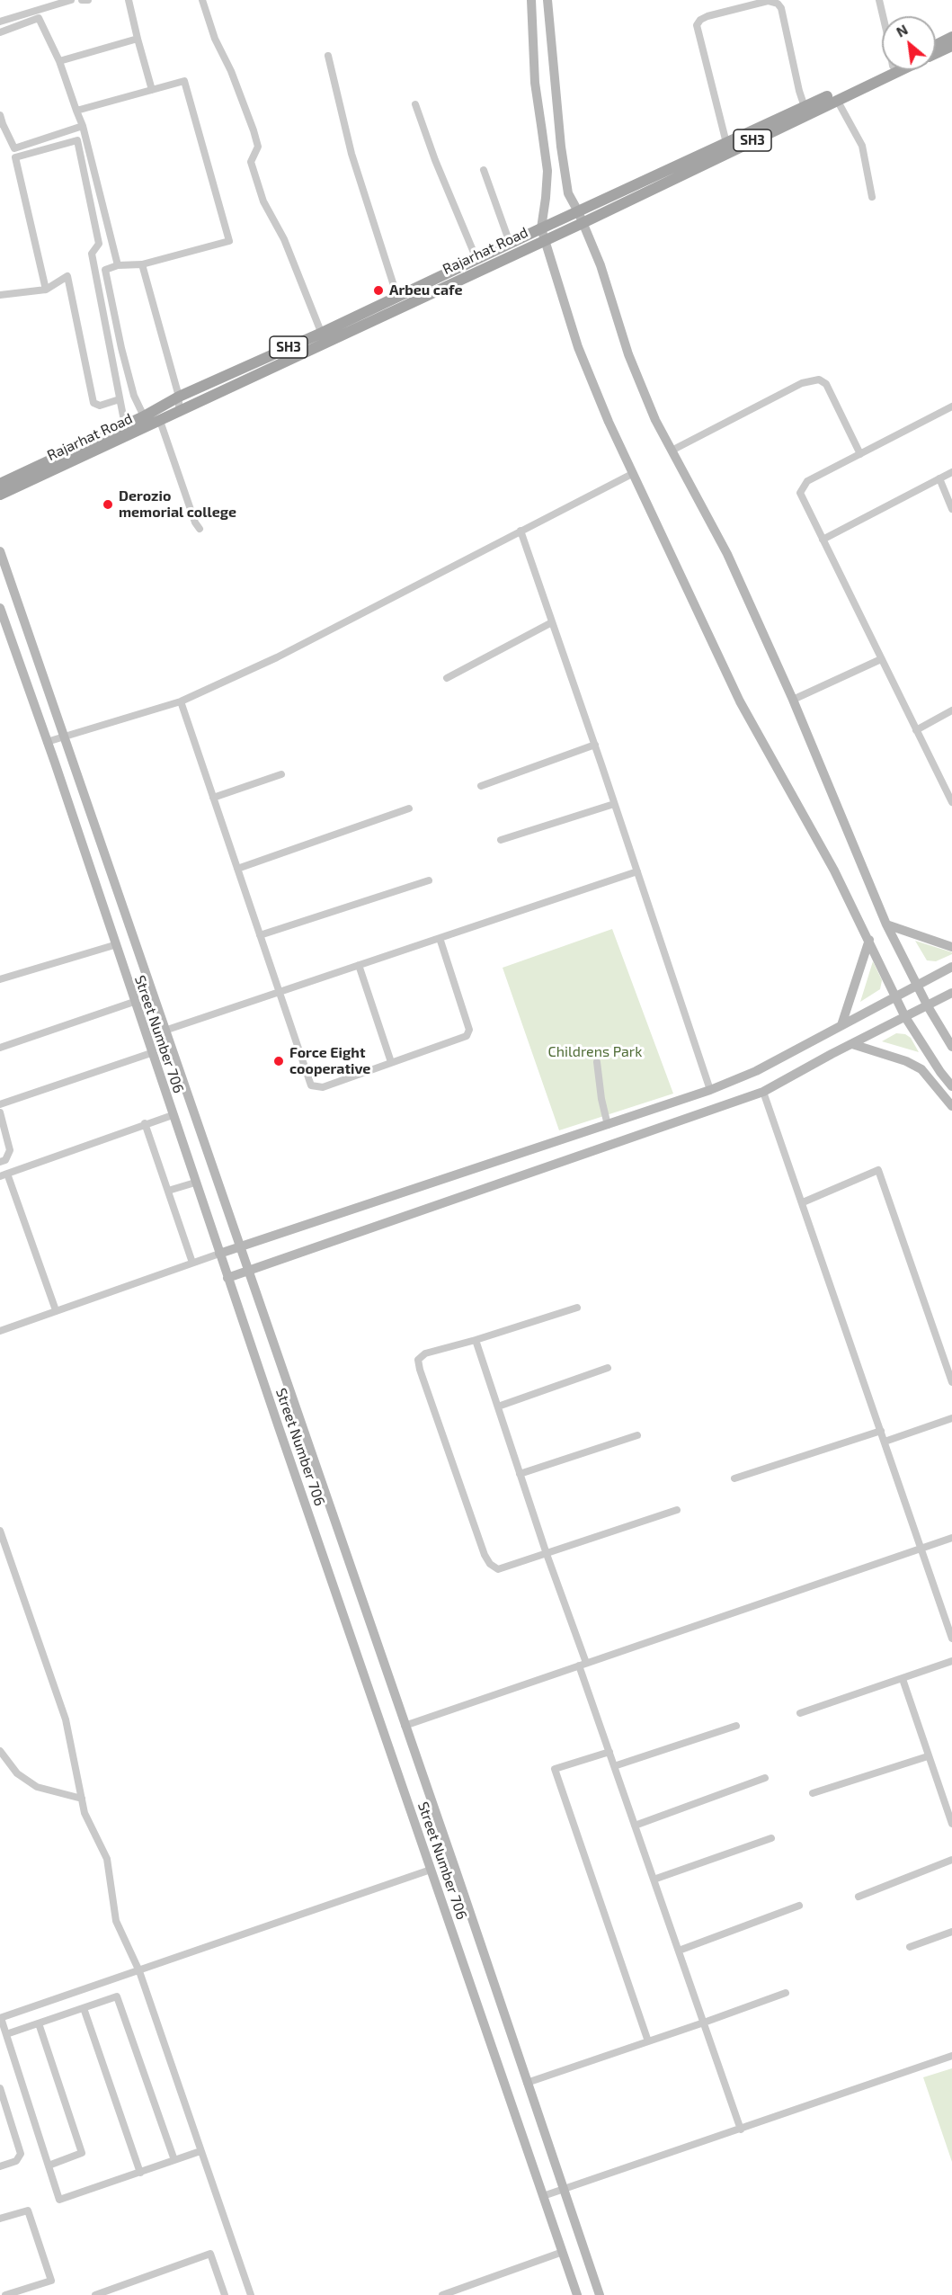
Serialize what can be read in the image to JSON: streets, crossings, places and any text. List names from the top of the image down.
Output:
{
  "streets": {
    "main road": ["SH3", "Rajarhat Road"],
    "street": ["Street Number 706"]
  },
  "parks": ["Childrens Park"],
  "places": ["Arbeu cafe", "Derozio memorial college", "Force Eight cooperative"],
  "north": "top left"
}
